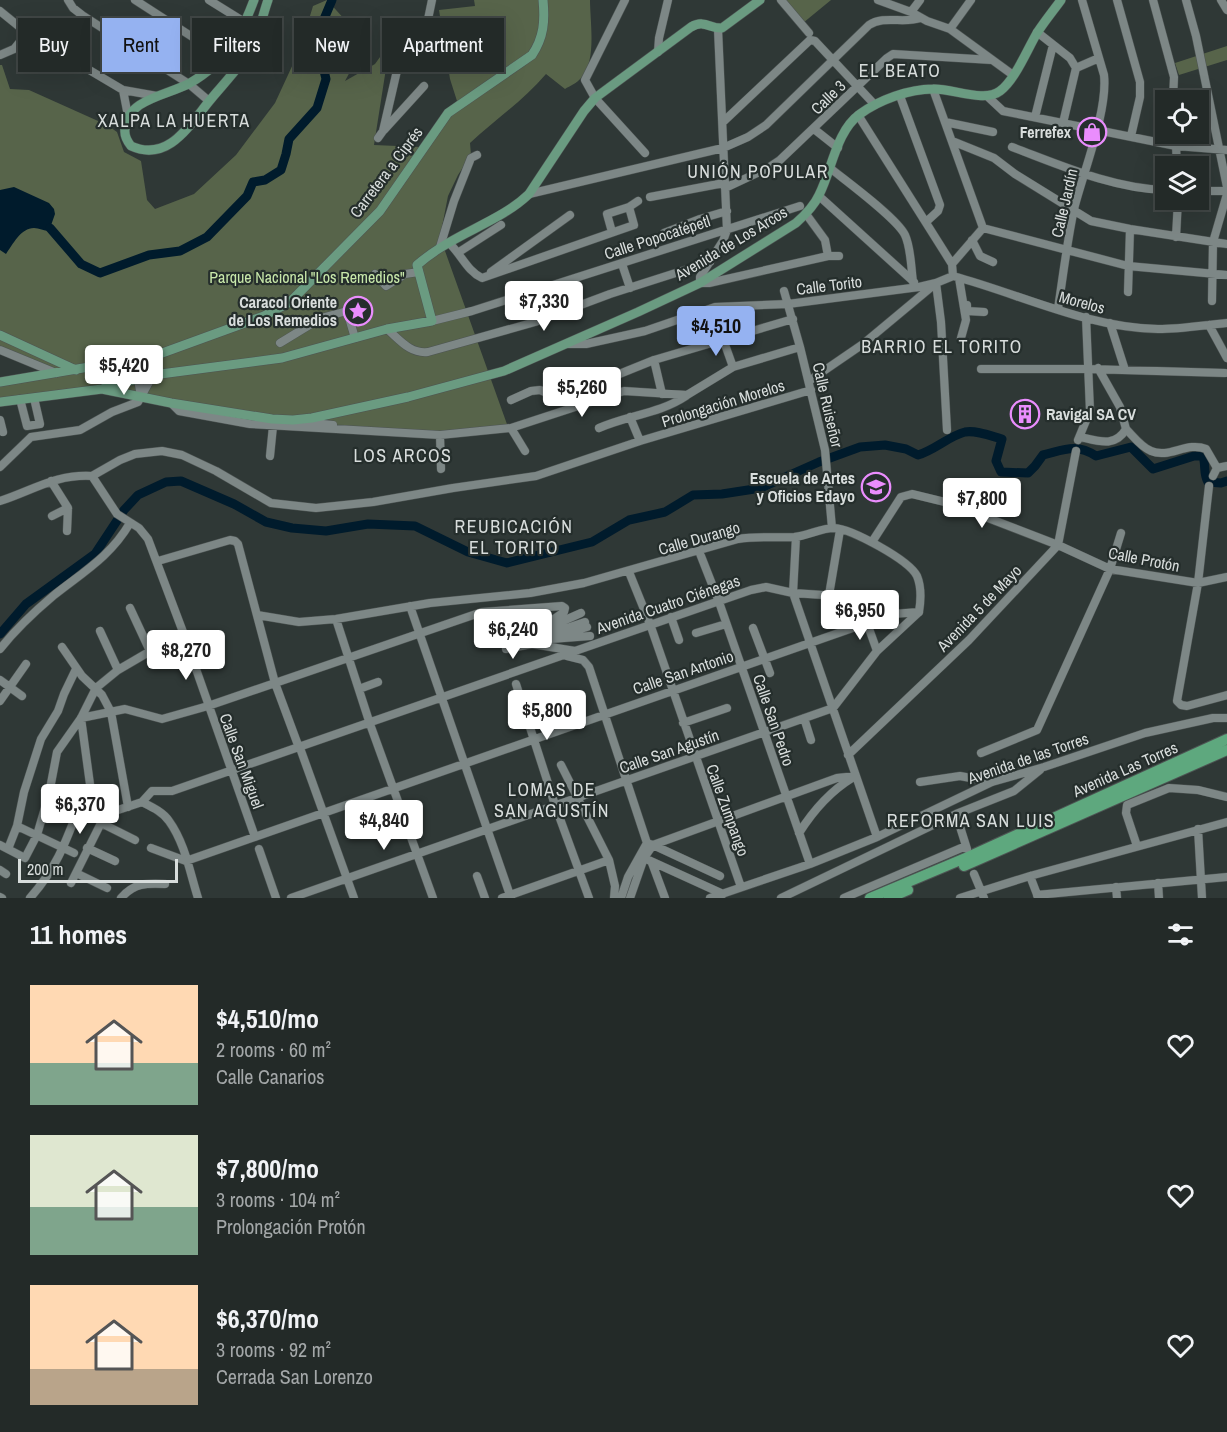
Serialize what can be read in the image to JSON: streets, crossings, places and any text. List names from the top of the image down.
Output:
{
  "streets": {
    "highway": ["Avenida Las Torres"],
    "main road": ["Carretera a Ciprés", "Calle Popocatépetl", "Avenida de Los Arcos"],
    "street": [
      "Calle 3",
      "Calle Jardín",
      "Calle Torito",
      "Morelos",
      "Prolongación Morelos",
      "Calle Ruiseñor",
      "Calle Durango",
      "Calle Protón",
      "Avenida Cuatro Ciénegas",
      "Avenida 5 de Mayo",
      "Calle San Antonio",
      "Calle San Pedro",
      "Calle San Agustín",
      "Avenida de las Torres",
      "Calle San Miguel",
      "Calle Zumpango"
    ]
  },
  "crossings": [
    ["Calle Jardín", "Morelos"],
    ["Calle Popocatépetl", "Avenida de Los Arcos"],
    ["Avenida de Los Arcos", "Calle Torito"],
    ["Calle Torito", "Morelos"],
    ["Calle Torito", "Calle Ruiseñor"],
    ["Prolongación Morelos", "Calle Ruiseñor"],
    ["Prolongación Morelos", "Calle San Miguel"],
    ["Calle Ruiseñor", "Calle Durango"],
    ["Calle Ruiseñor", "Avenida Cuatro Ciénegas"],
    ["Calle Durango", "Calle San Pedro"],
    ["Calle Durango", "Calle Zumpango"],
    ["Calle Protón", "Avenida 5 de Mayo"],
    ["Avenida Cuatro Ciénegas", "Calle San Antonio"],
    ["Avenida Cuatro Ciénegas", "Calle San Pedro"],
    ["Avenida Cuatro Ciénegas", "Calle San Miguel"],
    ["Avenida Cuatro Ciénegas", "Calle Zumpango"],
    ["Calle San Antonio", "Calle San Pedro"],
    ["Calle San Antonio", "Calle San Miguel"],
    ["Calle San Antonio", "Calle Zumpango"],
    ["Calle San Pedro", "Calle San Agustín"],
    ["Calle San Pedro", "Avenida de las Torres"],
    ["Calle San Agustín", "Calle Zumpango"],
    ["Avenida de las Torres", "Calle Zumpango"]
  ],
  "districts": [
    "EL BEATO",
    "XALPA LA HUERTA",
    "UNIÓN POPULAR",
    "BARRIO EL TORITO",
    "LOS ARCOS",
    "REUBICACIÓN EL TORITO",
    "LOMAS DE SAN AGUSTÍN",
    "REFORMA SAN LUIS"
  ],
  "parks": ["Parque Nacional \"Los Remedios\""],
  "places": {
    "shop": ["Ferrefex"],
    "place": ["Caracol Oriente de Los Remedios"],
    "building": ["Ravigal SA CV"],
    "school or university": ["Escuela de Artes y Oficios Edayo"]
  },
  "scale_bar": "200 m",
  "page": {
    "chip": [
      "Buy",
      "Rent",
      "Filters",
      "New",
      "Apartment"
    ],
    "price": [
      "$7,330",
      "$4,510",
      "$5,420",
      "$5,260",
      "$7,800",
      "$6,950",
      "$6,240",
      "$8,270",
      "$5,800",
      "$6,370",
      "$4,840"
    ],
    "scale": "200 m",
    "heading": "11 homes",
    "list": [
      {
        "name": "$4,510/mo",
        "note": "2 rooms · 60 m² · Calle Canarios"
      },
      {
        "name": "$7,800/mo",
        "note": "3 rooms · 104 m² · Prolongación Protón"
      },
      {
        "name": "$6,370/mo",
        "note": "3 rooms · 92 m² · Cerrada San Lorenzo"
      }
    ]
  }
}
